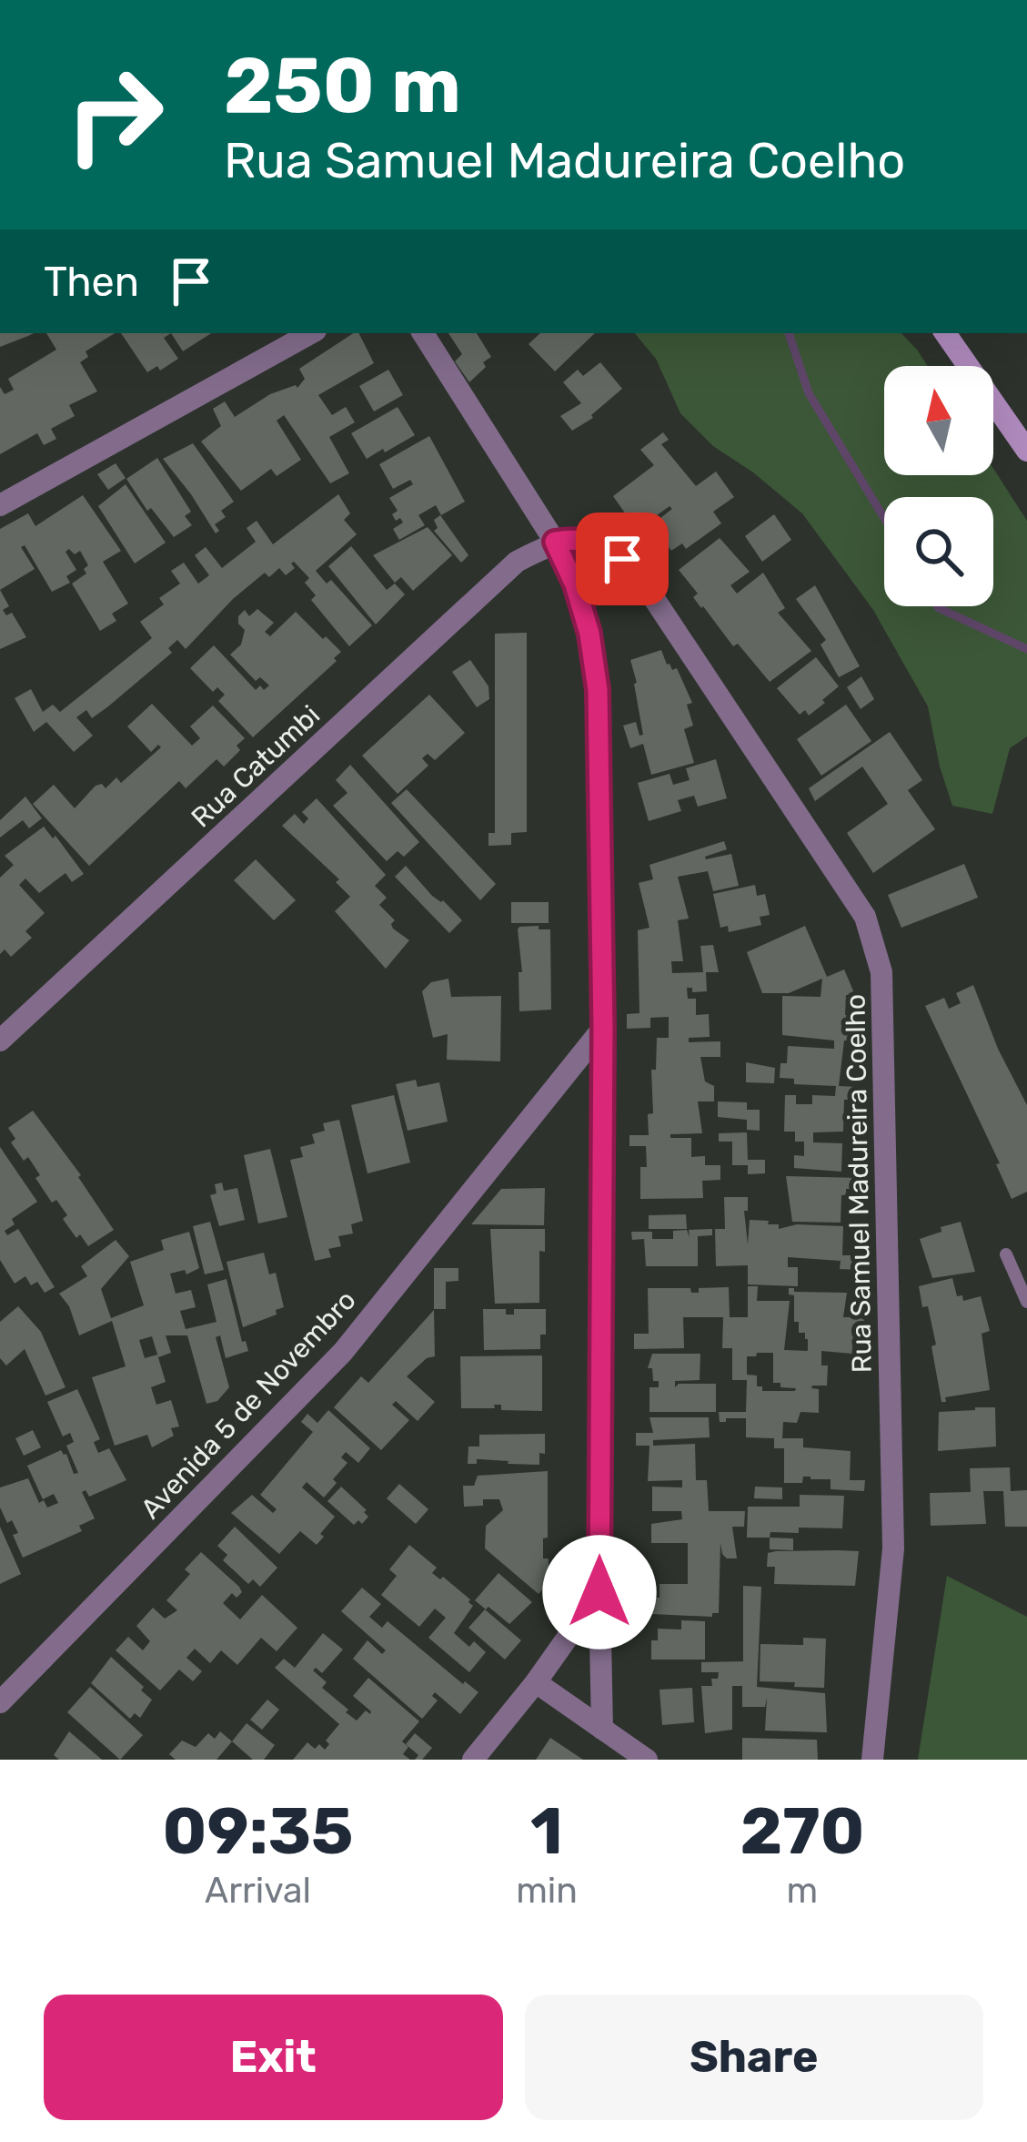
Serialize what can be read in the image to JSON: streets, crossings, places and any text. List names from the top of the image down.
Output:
{
  "streets": {
    "street": ["Rua Catumbi", "Rua Samuel Madureira Coelho", "Avenida 5 de Novembro"]
  },
  "crossings": [
    ["Rua Catumbi", "Rua Samuel Madureira Coelho"]
  ],
  "north": "top",
  "page": {
    "turn": ["250 m", "Rua Samuel Madureira Coelho"],
    "then": "Then",
    "eta": [
      "09:35",
      "Arrival",
      "1",
      "min",
      "270",
      "m"
    ],
    "buttons": ["Exit", "Share"]
  }
}
